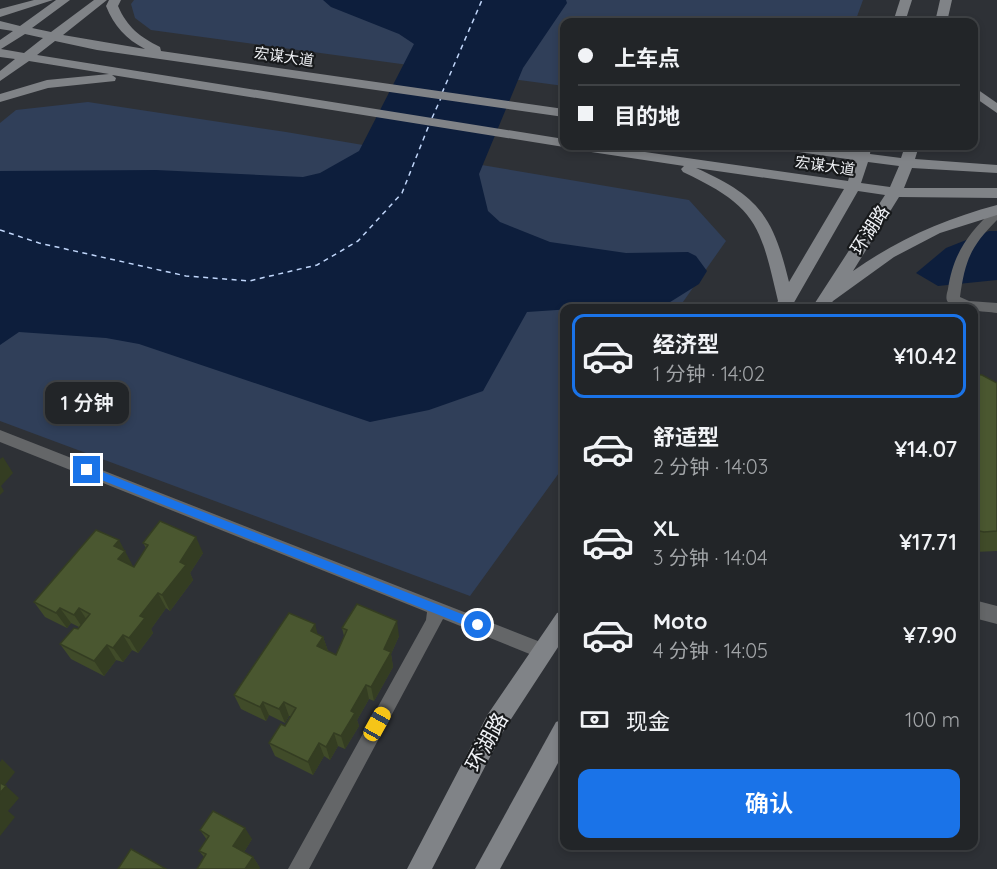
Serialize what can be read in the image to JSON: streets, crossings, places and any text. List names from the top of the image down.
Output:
{
  "streets": {
    "main road": ["宏谋大道", "环湖路"]
  },
  "crossings": [
    ["宏谋大道", "环湖路"]
  ],
  "page": {
    "banner": ["上车点", "目的地"],
    "list": [
      {
        "name": "经济型",
        "note": "1 分钟 · 14:02",
        "value": "¥10.42"
      },
      {
        "name": "舒适型",
        "note": "2 分钟 · 14:03",
        "value": "¥14.07"
      },
      {
        "name": "XL",
        "note": "3 分钟 · 14:04",
        "value": "¥17.71"
      },
      {
        "name": "Moto",
        "note": "4 分钟 · 14:05",
        "value": "¥7.90"
      }
    ],
    "bubble": "1 分钟",
    "pay": ["现金", "100 m"],
    "buttons": "确认"
  }
}
